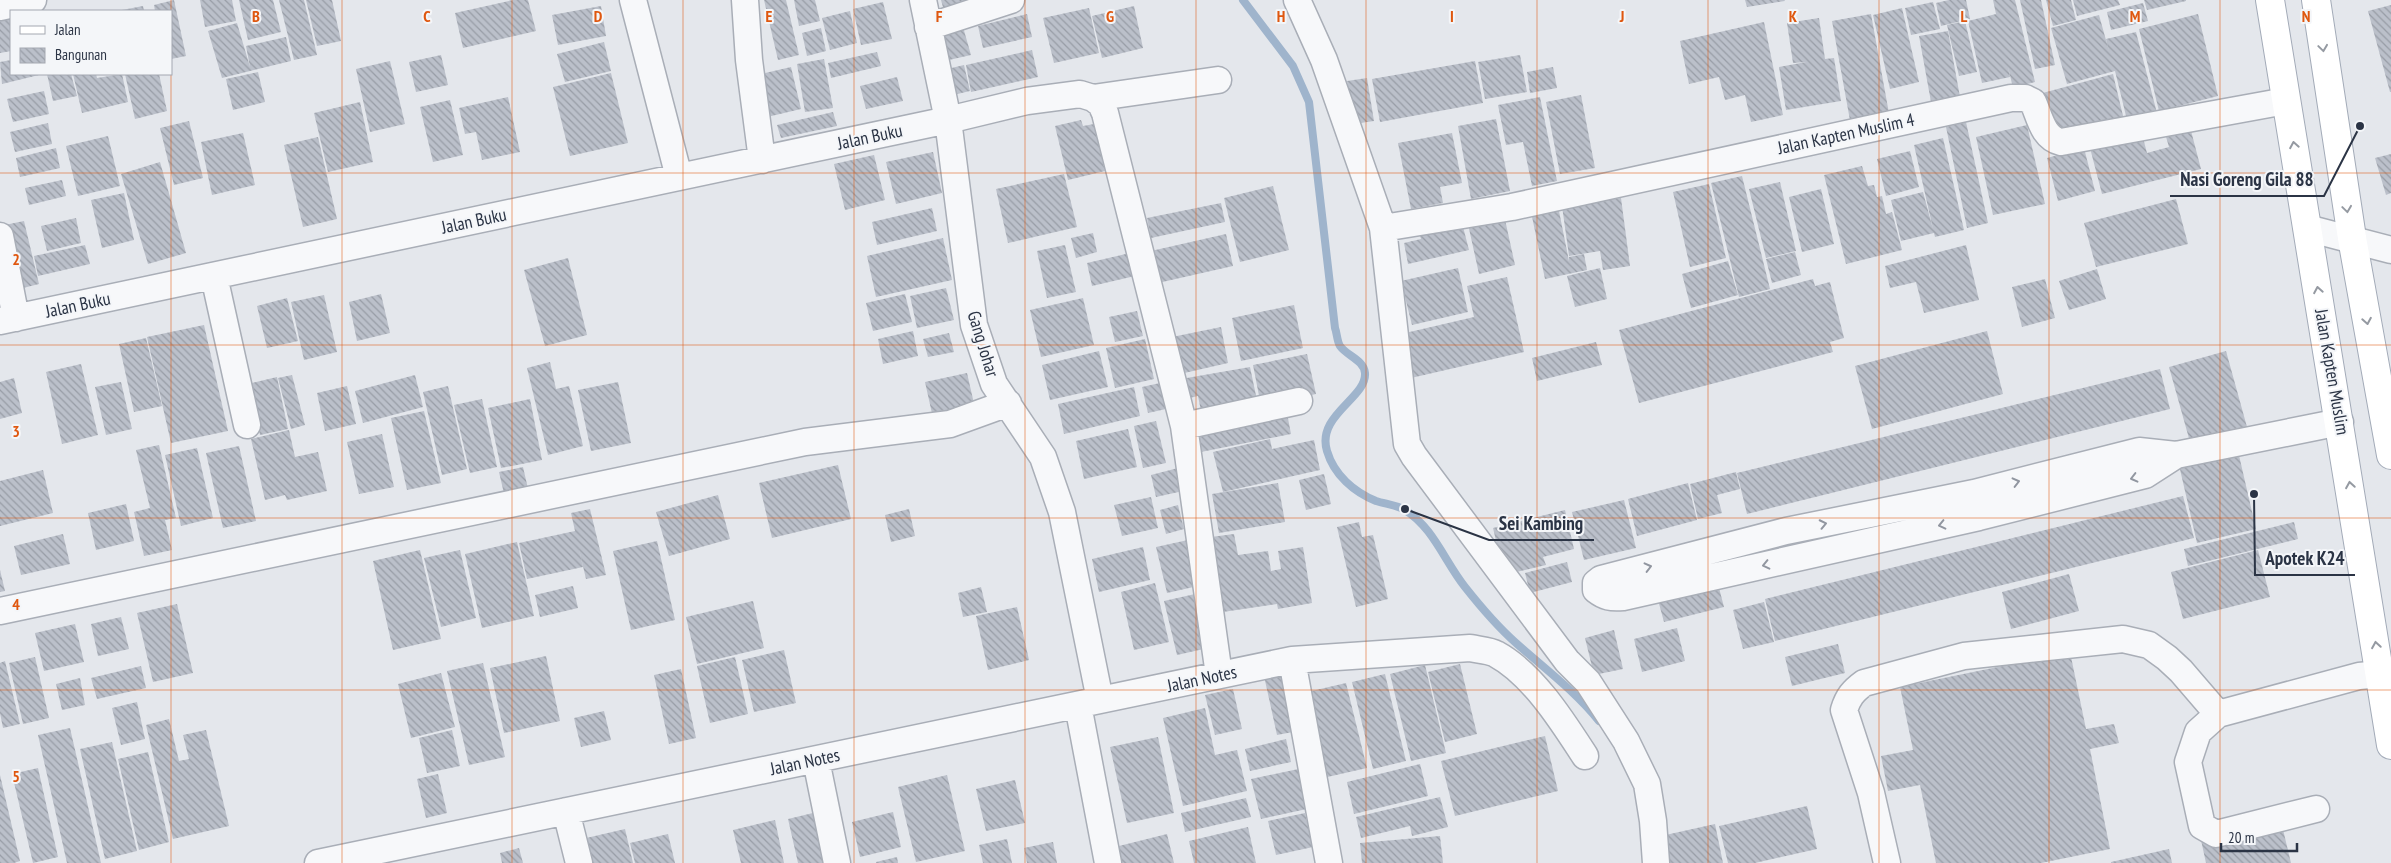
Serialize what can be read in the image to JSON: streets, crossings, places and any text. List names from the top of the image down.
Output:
{
  "streets": {
    "main road": ["Jalan Kapten Muslim"],
    "street": [
      "Jalan Kapten Muslim 4",
      "Jalan Buku",
      "Gang Johar",
      "Jalan Notes"
    ]
  },
  "crossings": [
    ["Jalan Kapten Muslim 4", "Jalan Kapten Muslim"],
    ["Jalan Buku", "Gang Johar"],
    ["Gang Johar", "Jalan Notes"]
  ],
  "places": ["Nasi Goreng Gila 88", "Apotek K24", "Sei Kambing"],
  "legend": ["Jalan", "Bangunan"],
  "scale_bar": "20 m",
  "grid": {
    "columns": [
      "B",
      "C",
      "D",
      "E",
      "F",
      "G",
      "H",
      "I",
      "J",
      "K",
      "L",
      "M",
      "N"
    ],
    "rows": [
      "2",
      "3",
      "4",
      "5"
    ]
  }
}
